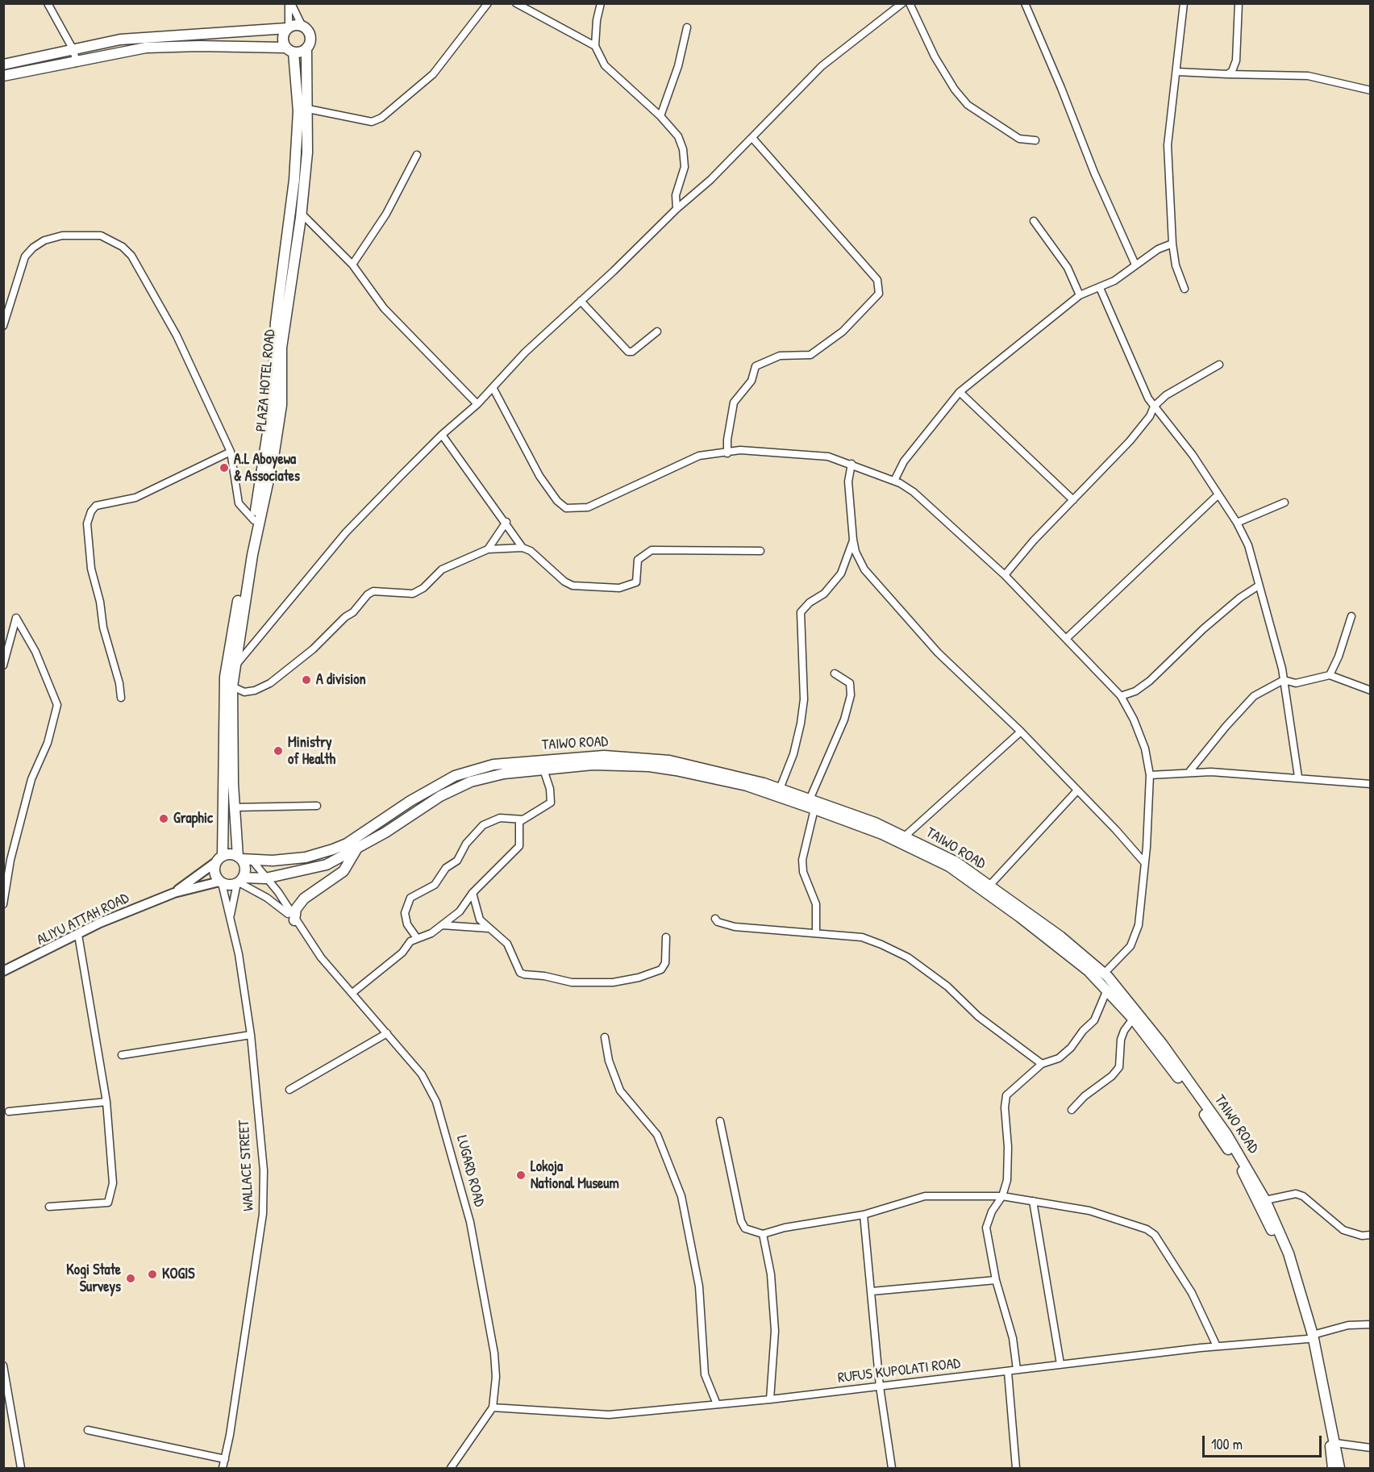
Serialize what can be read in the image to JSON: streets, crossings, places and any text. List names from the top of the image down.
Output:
{
  "streets": {
    "main road": ["PLAZA HOTEL ROAD", "TAIWO ROAD"],
    "street": [
      "ALIYU ATTAH ROAD",
      "WALLACE STREET",
      "LUGARD ROAD",
      "RUFUS KUPOLATI ROAD"
    ]
  },
  "crossings": [
    ["PLAZA HOTEL ROAD", "TAIWO ROAD"],
    ["PLAZA HOTEL ROAD", "WALLACE STREET"],
    ["TAIWO ROAD", "WALLACE STREET"],
    ["TAIWO ROAD", "RUFUS KUPOLATI ROAD"],
    ["LUGARD ROAD", "RUFUS KUPOLATI ROAD"]
  ],
  "places": [
    "A.L Aboyewa & Associates",
    "A division",
    "Ministry of Health",
    "Graphic",
    "Lokoja National Museum",
    "KOGIS",
    "Kogi State Surveys"
  ],
  "scale_bar": "100 m"
}
